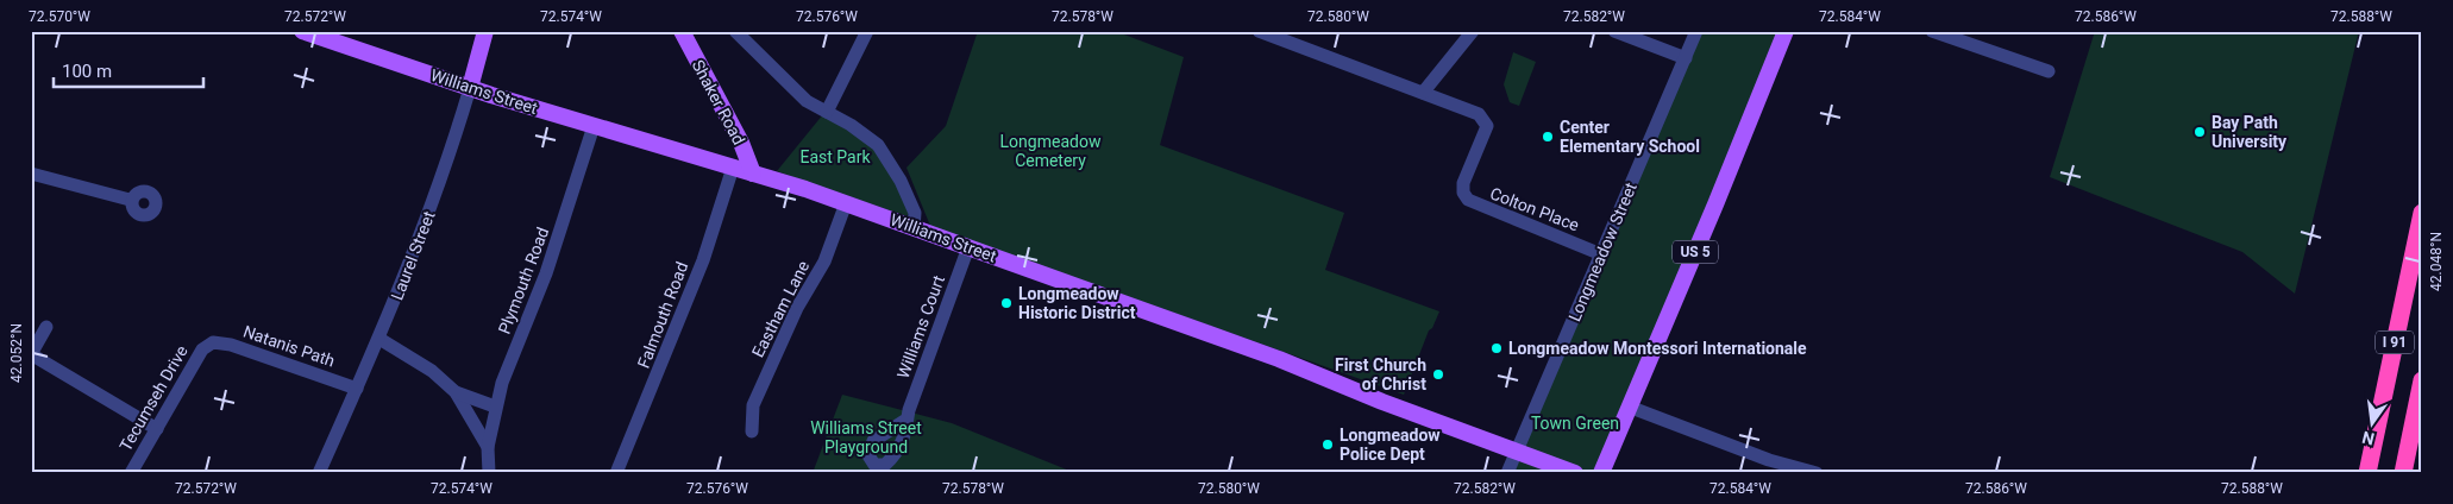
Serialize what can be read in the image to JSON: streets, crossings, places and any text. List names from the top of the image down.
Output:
{
  "streets": {
    "highway": ["I 91"],
    "main road": [
      "Williams Street",
      "Shaker Road",
      "US 5",
      "Laurel Street"
    ],
    "street": [
      "Colton Place",
      "Longmeadow Street",
      "Plymouth Road",
      "Eastham Lane",
      "Falmouth Road",
      "Williams Court",
      "Natanis Path",
      "Tecumseh Drive"
    ]
  },
  "crossings": [
    ["Williams Street", "Shaker Road"],
    ["Williams Street", "Longmeadow Street"],
    ["Williams Street", "Laurel Street"],
    ["Williams Street", "Plymouth Road"],
    ["Williams Street", "Eastham Lane"],
    ["Williams Street", "Falmouth Road"],
    ["Williams Street", "Williams Court"],
    ["Colton Place", "Longmeadow Street"],
    ["Laurel Street", "Natanis Path"],
    ["Natanis Path", "Tecumseh Drive"]
  ],
  "parks": [
    "Longmeadow Cemetery",
    "East Park",
    "Town Green",
    "Williams Street Playground"
  ],
  "places": [
    "Bay Path University",
    "Center Elementary School",
    "Longmeadow Historic District",
    "Longmeadow Montessori Internationale",
    "First Church of Christ",
    "Longmeadow Police Dept"
  ],
  "scale_bar": "100 m",
  "north": "bottom",
  "coordinates": [
    "72.570°W",
    "72.572°W",
    "72.574°W",
    "72.576°W",
    "72.578°W",
    "72.580°W",
    "72.582°W",
    "72.584°W",
    "72.586°W",
    "72.588°W",
    "42.048°N",
    "42.052°N"
  ]
}
